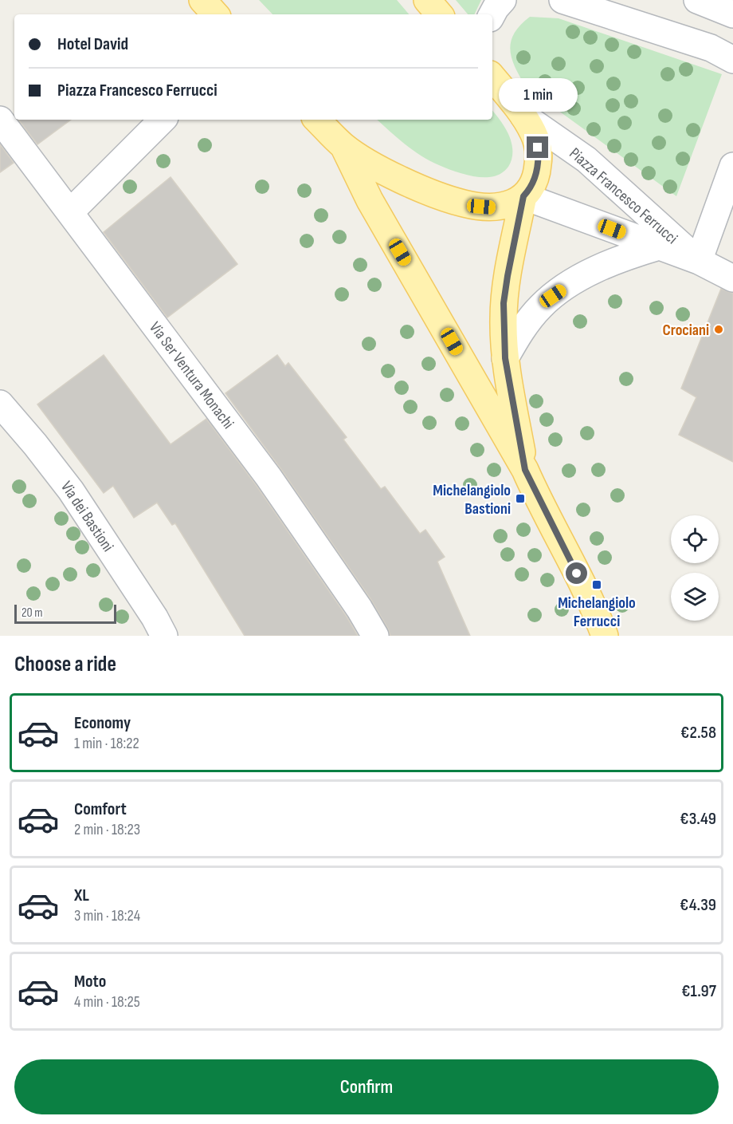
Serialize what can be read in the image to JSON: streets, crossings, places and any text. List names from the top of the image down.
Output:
{
  "streets": {
    "main road": ["Piazza Francesco Ferrucci"],
    "street": ["Via Ser Ventura Monachi", "Via dei Bastioni"]
  },
  "places": {
    "other": ["Crociani"],
    "transit": ["Michelangiolo Bastioni", "Michelangiolo Ferrucci"]
  },
  "scale_bar": "20 m",
  "page": {
    "banner": ["Hotel David", "Piazza Francesco Ferrucci"],
    "bubble": "1 min",
    "scale": "20 m",
    "heading": "Choose a ride",
    "list": [
      {
        "name": "Economy",
        "note": "1 min · 18:22",
        "value": "€2.58"
      },
      {
        "name": "Comfort",
        "note": "2 min · 18:23",
        "value": "€3.49"
      },
      {
        "name": "XL",
        "note": "3 min · 18:24",
        "value": "€4.39"
      },
      {
        "name": "Moto",
        "note": "4 min · 18:25",
        "value": "€1.97"
      }
    ],
    "buttons": "Confirm"
  }
}
